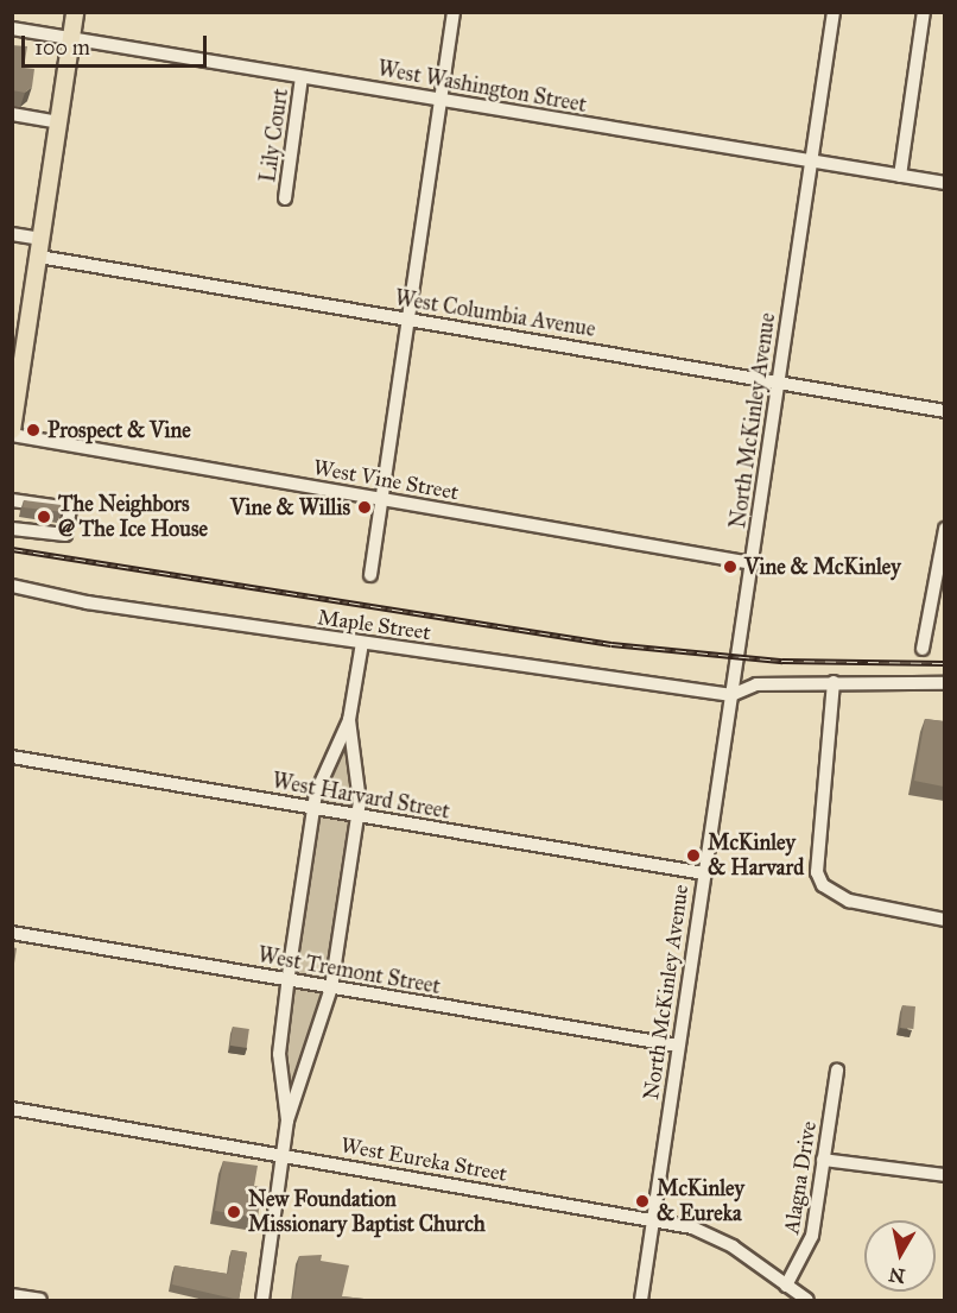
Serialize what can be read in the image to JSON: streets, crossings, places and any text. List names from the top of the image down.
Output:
{
  "streets": {
    "street": [
      "West Washington Street",
      "Lily Court",
      "West Columbia Avenue",
      "North McKinley Avenue",
      "West Vine Street",
      "Maple Street",
      "West Harvard Street",
      "West Tremont Street",
      "West Eureka Street",
      "Alagna Drive"
    ]
  },
  "crossings": [
    ["West Washington Street", "Lily Court"],
    ["West Washington Street", "North McKinley Avenue"],
    ["West Columbia Avenue", "North McKinley Avenue"],
    ["North McKinley Avenue", "West Vine Street"],
    ["North McKinley Avenue", "Maple Street"],
    ["North McKinley Avenue", "West Harvard Street"],
    ["North McKinley Avenue", "West Tremont Street"],
    ["North McKinley Avenue", "West Eureka Street"],
    ["West Eureka Street", "Alagna Drive"]
  ],
  "places": [
    "Prospect & Vine",
    "Vine & Willis",
    "The Neighbors @ The Ice House",
    "Vine & McKinley",
    "McKinley & Harvard",
    "McKinley & Eureka",
    "New Foundation Missionary Baptist Church"
  ],
  "scale_bar": "100 m",
  "north": "bottom"
}
